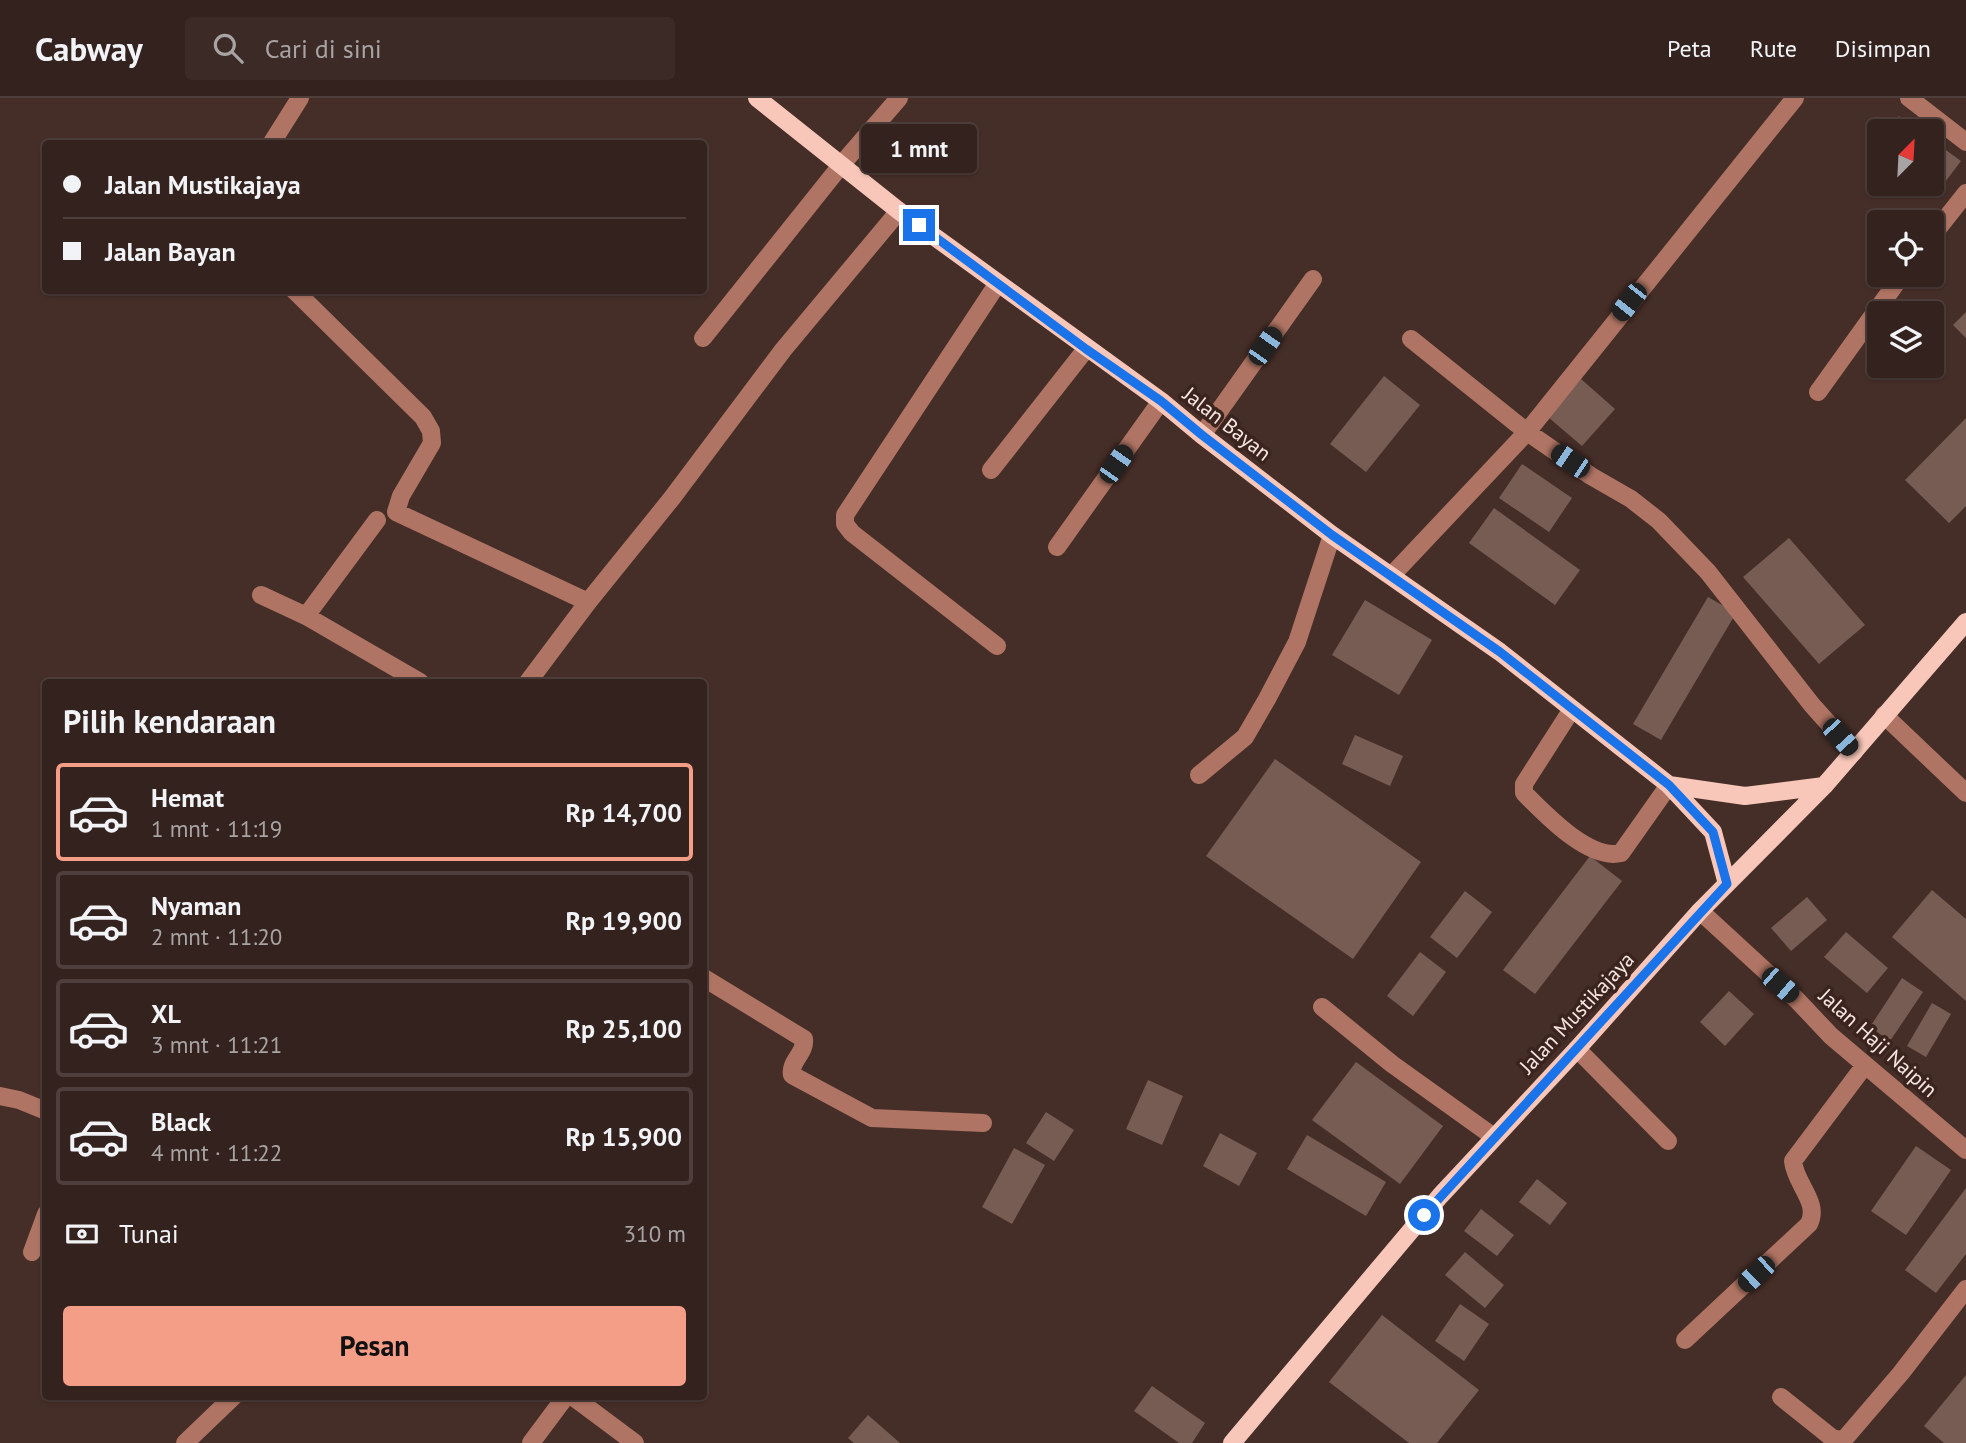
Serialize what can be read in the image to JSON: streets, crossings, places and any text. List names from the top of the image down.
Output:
{
  "streets": {
    "main road": ["Jalan Bayan", "Jalan Mustikajaya"],
    "street": ["Jalan Haji Naipin"]
  },
  "crossings": [
    ["Jalan Bayan", "Jalan Mustikajaya"],
    ["Jalan Mustikajaya", "Jalan Haji Naipin"]
  ],
  "north": "top right",
  "page": {
    "header": "Cabway",
    "search": "Cari di sini",
    "nav": ["Peta", "Rute", "Disimpan"],
    "bubble": "1 mnt",
    "banner": ["Jalan Mustikajaya", "Jalan Bayan"],
    "heading": "Pilih kendaraan",
    "list": [
      {
        "name": "Hemat",
        "note": "1 mnt · 11:19",
        "value": "Rp 14,700"
      },
      {
        "name": "Nyaman",
        "note": "2 mnt · 11:20",
        "value": "Rp 19,900"
      },
      {
        "name": "XL",
        "note": "3 mnt · 11:21",
        "value": "Rp 25,100"
      },
      {
        "name": "Black",
        "note": "4 mnt · 11:22",
        "value": "Rp 15,900"
      }
    ],
    "pay": ["Tunai", "310 m"],
    "buttons": "Pesan"
  }
}
